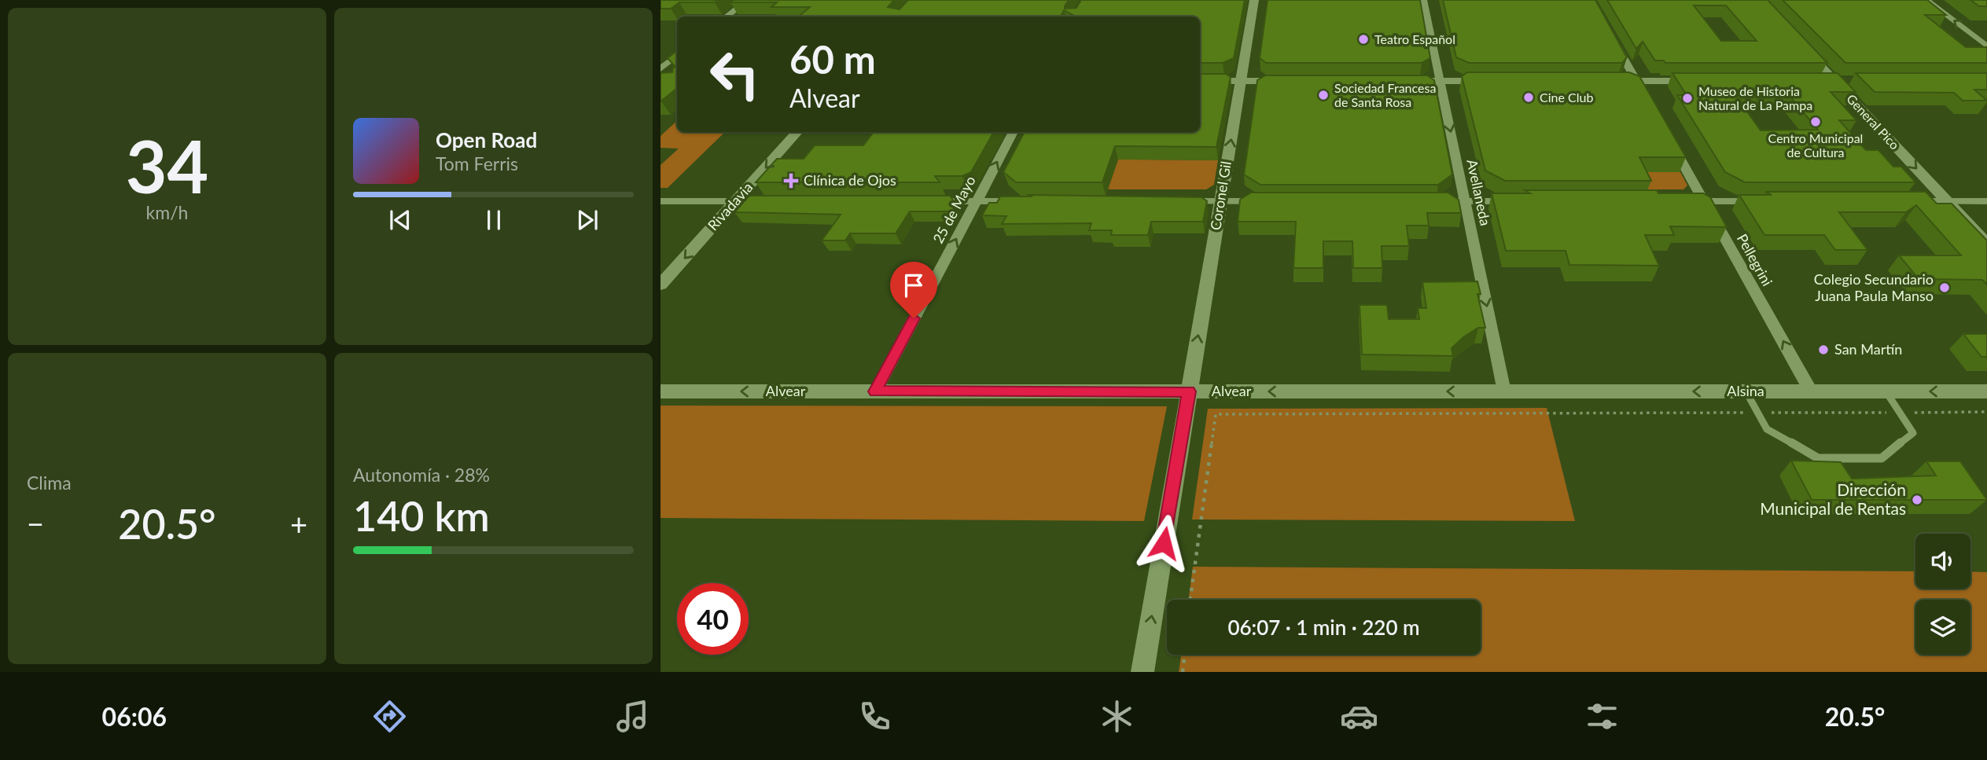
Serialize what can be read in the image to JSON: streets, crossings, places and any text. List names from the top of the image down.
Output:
{
  "streets": {
    "street": [
      "General Pico",
      "Avellaneda",
      "Coronel Gil",
      "Rivadavia",
      "25 de Mayo",
      "Pellegrini",
      "Alvear",
      "Alsina"
    ]
  },
  "crossings": [
    ["Avellaneda", "Alvear"],
    ["Avellaneda", "Alsina"],
    ["Coronel Gil", "Alvear"],
    ["25 de Mayo", "Alvear"],
    ["Pellegrini", "Alsina"],
    ["Alvear", "Alsina"]
  ],
  "one_way": [
    "Avellaneda",
    "Coronel Gil",
    "Rivadavia",
    "25 de Mayo",
    "Pellegrini",
    "Alvear",
    "Alsina"
  ],
  "places": {
    "other": [
      "Teatro Español",
      "Sociedad Francesa de Santa Rosa",
      "Cine Club",
      "Museo de Historia Natural de La Pampa",
      "Centro Municipal de Cultura",
      "Colegio Secundario Juana Paula Manso",
      "San Martín",
      "Dirección Municipal de Rentas"
    ],
    "health": ["Clínica de Ojos"]
  },
  "page": {
    "tile": [
      ["34", "km/h"],
      "Clima",
      ["Autonomía · 28%", "140 km"]
    ],
    "turn": ["60 m", "Alvear"],
    "song": ["Open Road", "Tom Ferris"],
    "heat": ["−", "20.5°", "+"],
    "limit": "40",
    "trip": "06:07 · 1 min · 220 m",
    "tabs": ["06:06", "20.5°"]
  }
}
